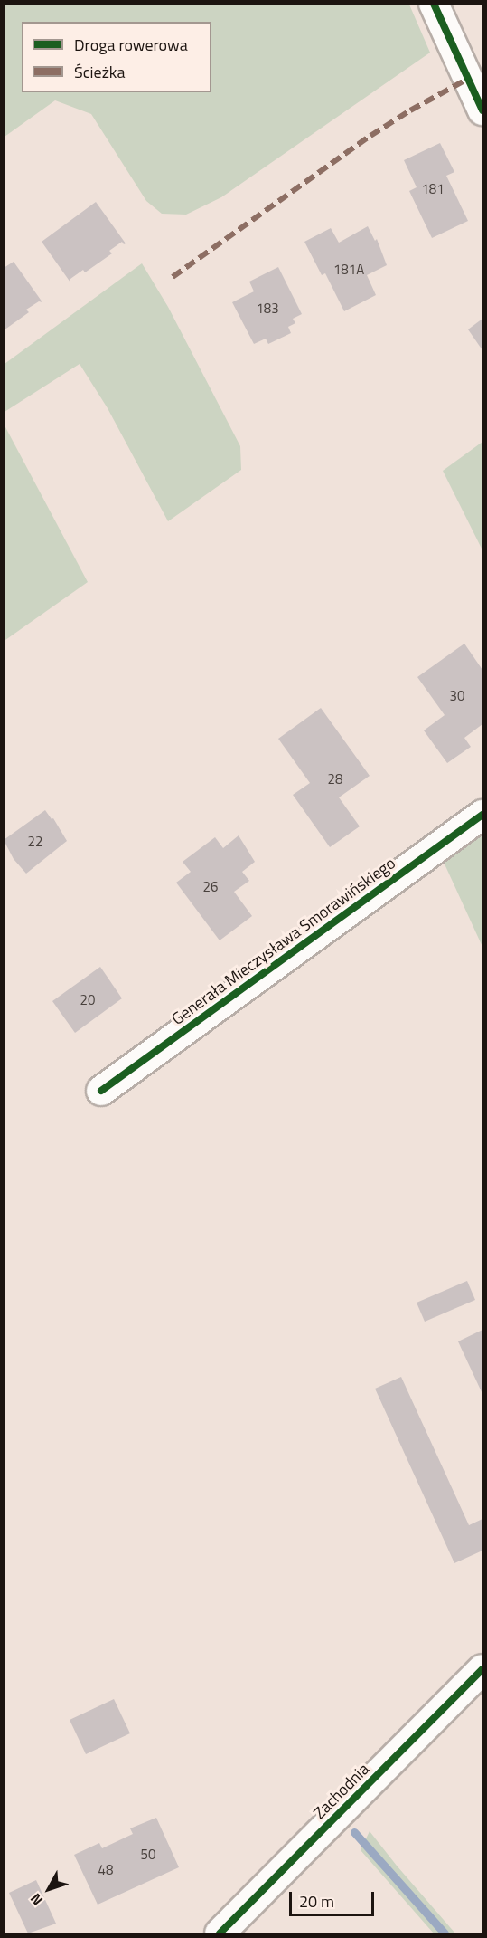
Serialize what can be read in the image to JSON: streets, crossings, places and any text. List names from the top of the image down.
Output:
{
  "streets": {
    "street": ["Generała Mieczysława Smorawińskiego", "Zachodnia"]
  },
  "house_numbers": [
    "181",
    "181A",
    "183",
    "30",
    "28",
    "22",
    "26",
    "20",
    "50",
    "48"
  ],
  "legend": ["Droga rowerowa", "Ścieżka"],
  "scale_bar": "20 m",
  "north": "bottom left"
}
